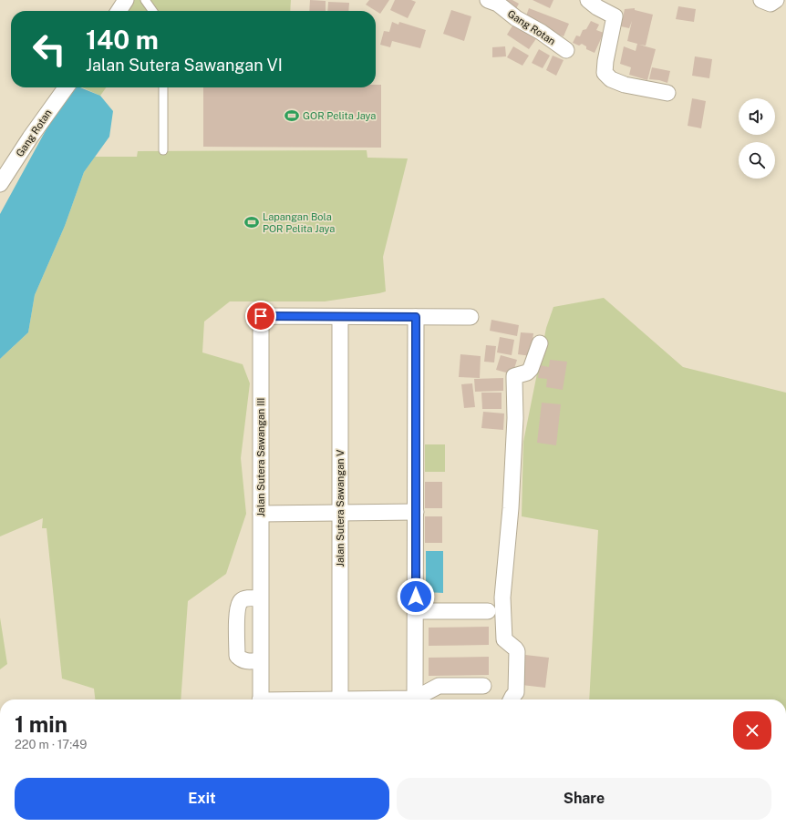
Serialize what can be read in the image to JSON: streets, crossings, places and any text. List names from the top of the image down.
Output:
{
  "streets": {
    "street": ["Gang Rotan", "Jalan Sutera Sawangan III", "Jalan Sutera Sawangan V"]
  },
  "crossings": [
    ["Jalan Sutera Sawangan III", "Jalan Sutera Sawangan V"]
  ],
  "places": {
    "sports": ["GOR Pelita Jaya", "Lapangan Bola POR Pelita Jaya"]
  },
  "page": {
    "turn": ["140 m", "Jalan Sutera Sawangan VI"],
    "heading": ["1 min", "220 m · 17:49"],
    "buttons": ["Exit", "Share"]
  }
}
